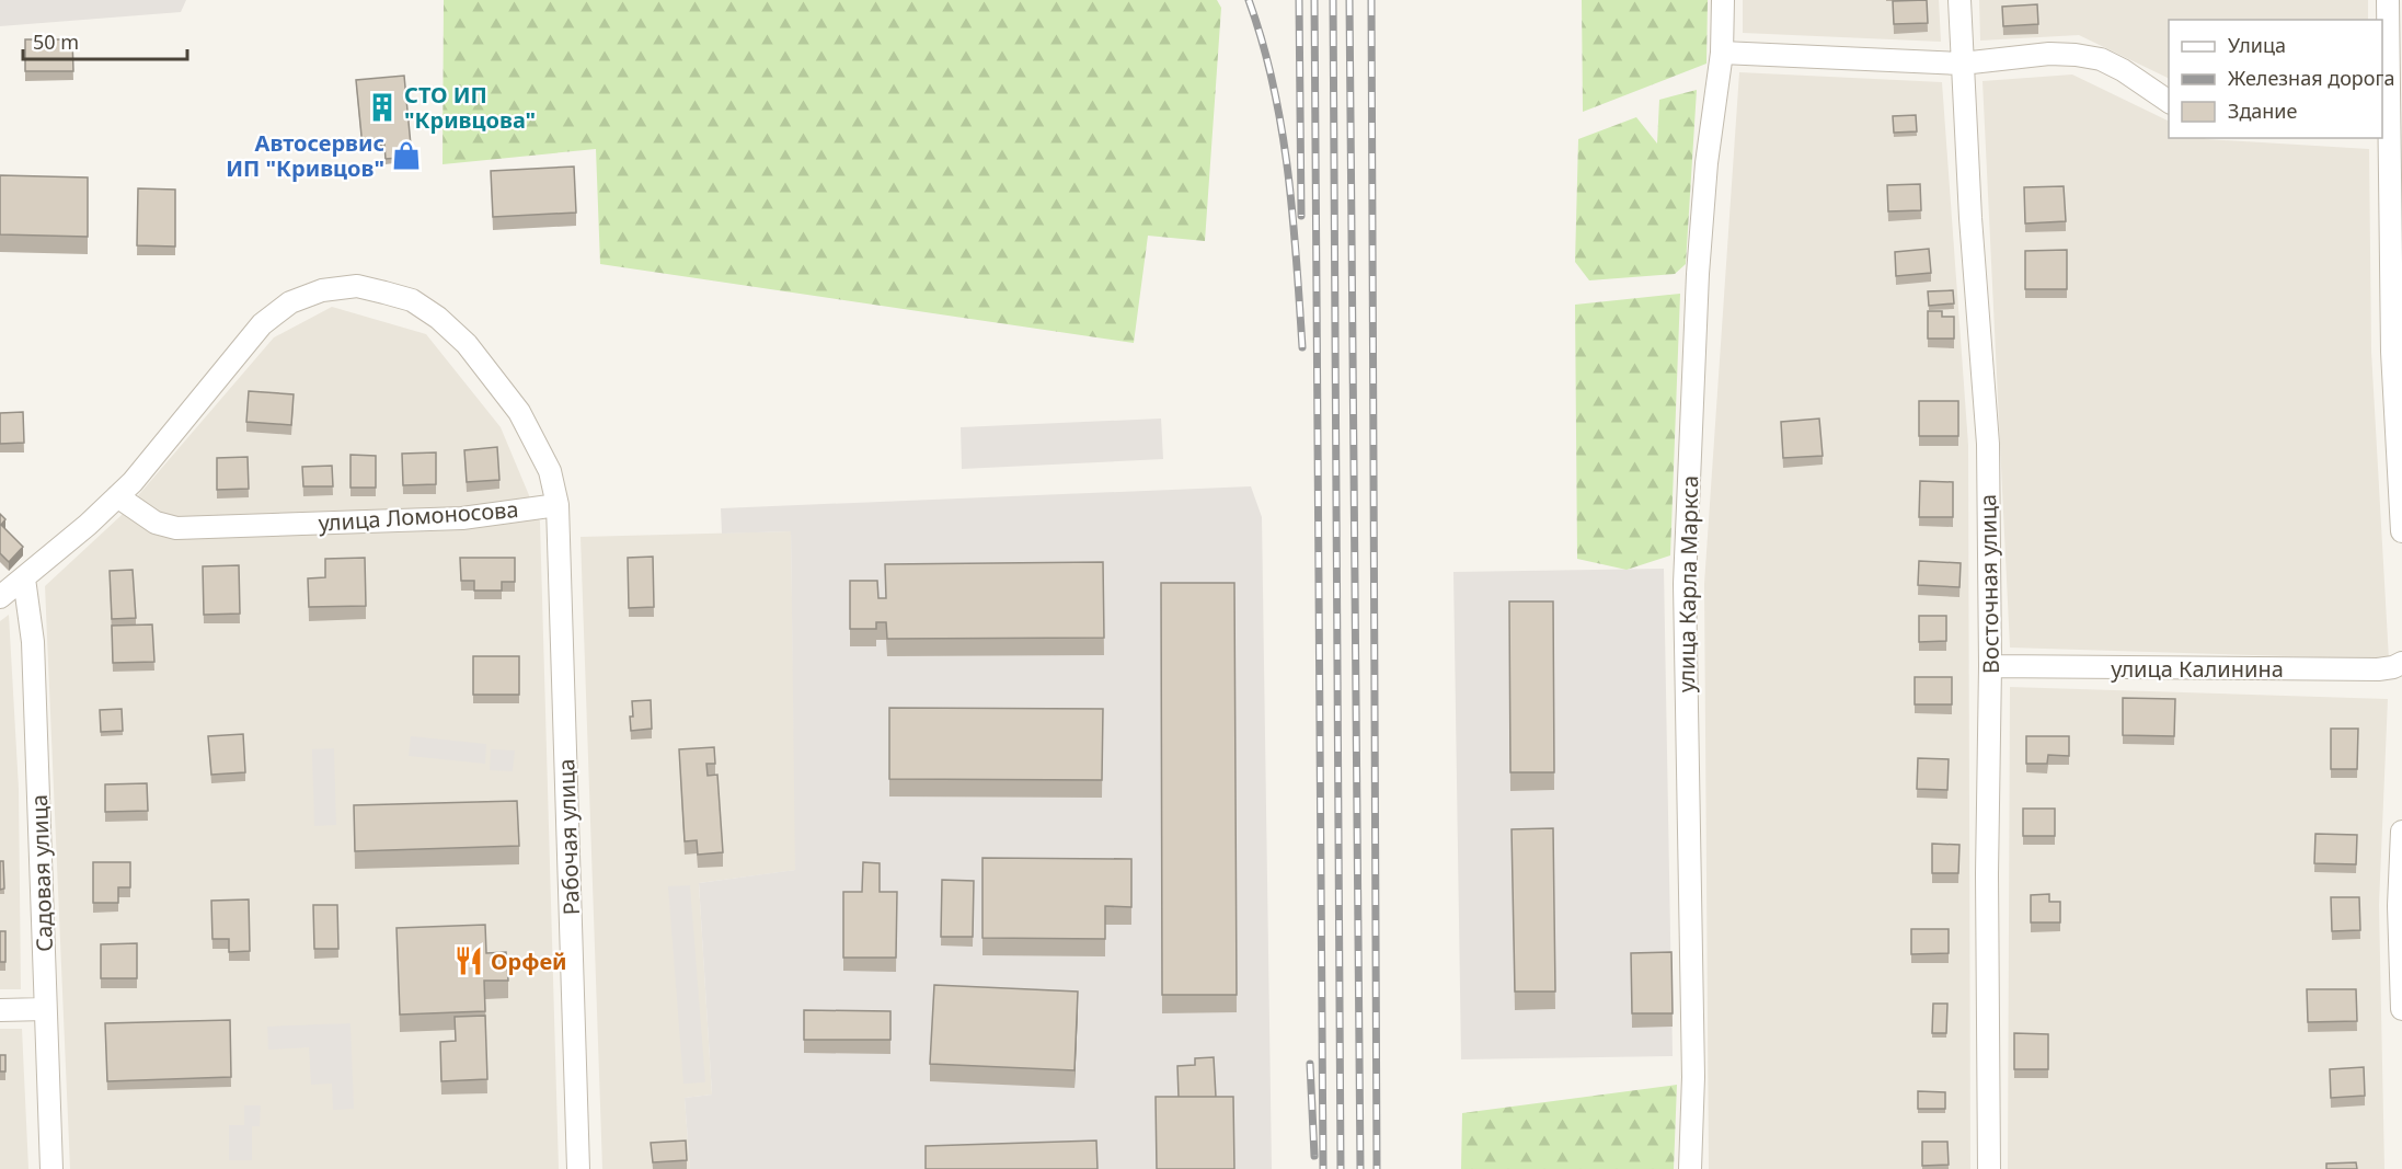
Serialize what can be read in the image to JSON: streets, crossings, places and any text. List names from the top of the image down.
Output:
{
  "streets": {
    "street": [
      "улица Ломоносова",
      "улица Карла Маркса",
      "Восточная улица",
      "улица Калинина",
      "Рабочая улица",
      "Садовая улица"
    ]
  },
  "crossings": [
    ["улица Ломоносова", "Рабочая улица"],
    ["Восточная улица", "улица Калинина"]
  ],
  "places": {
    "building": ["СТО ИП \"Кривцова\""],
    "shop": ["Автосервис ИП \"Кривцов\""],
    "restaurant": ["Орфей"]
  },
  "legend": ["Улица", "Железная дорога", "Здание"],
  "scale_bar": "50 m"
}
